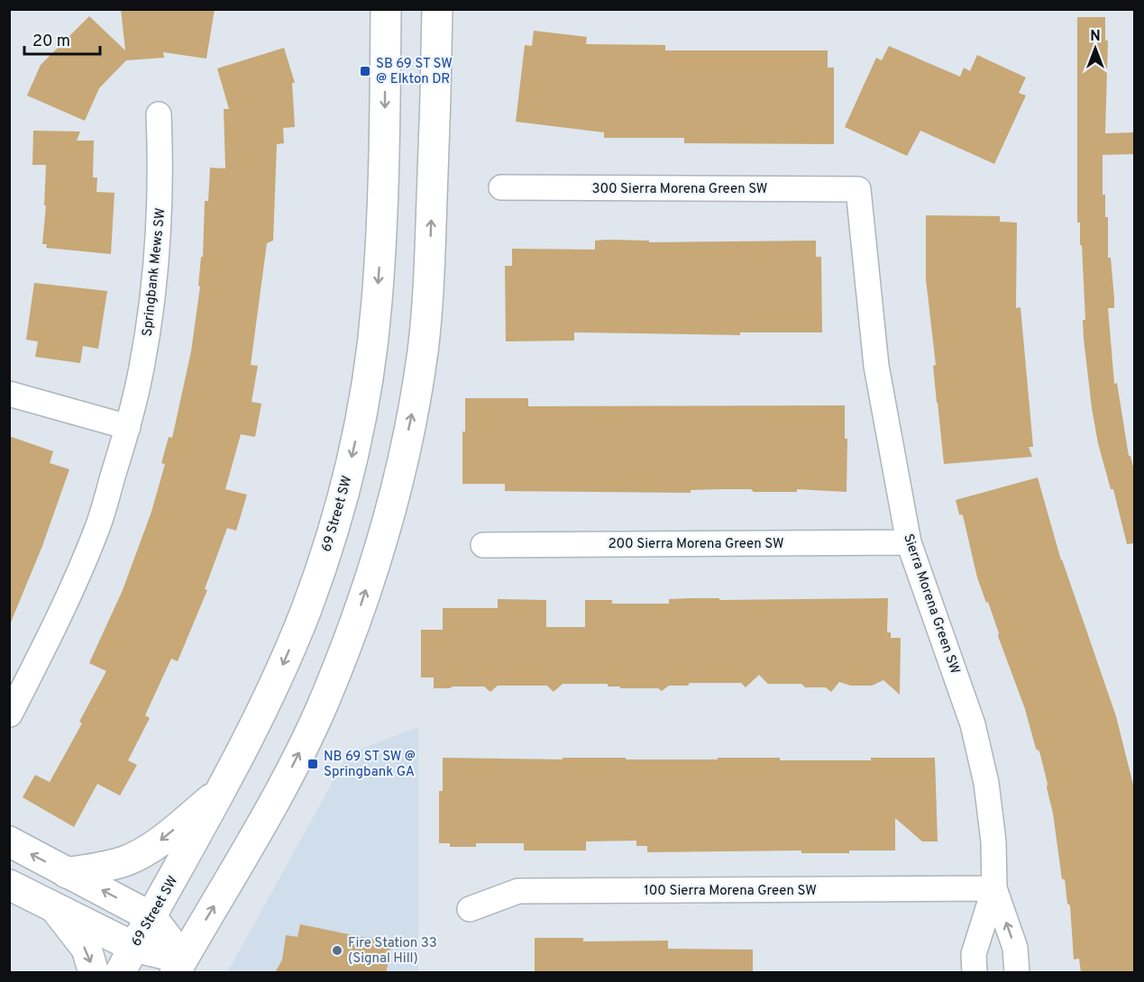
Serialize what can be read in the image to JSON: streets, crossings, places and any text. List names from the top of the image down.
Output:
{
  "streets": {
    "main road": ["69 Street SW"],
    "street": [
      "300 Sierra Morena Green SW",
      "Springbank Mews SW",
      "200 Sierra Morena Green SW",
      "Sierra Morena Green SW",
      "100 Sierra Morena Green SW"
    ]
  },
  "crossings": [
    ["300 Sierra Morena Green SW", "Sierra Morena Green SW"],
    ["200 Sierra Morena Green SW", "Sierra Morena Green SW"],
    ["Sierra Morena Green SW", "100 Sierra Morena Green SW"]
  ],
  "places": {
    "transit": ["SB 69 ST SW @ Elkton DR", "NB 69 ST SW @ Springbank GA"],
    "other": ["Fire Station 33 (Signal Hill)"]
  },
  "scale_bar": "20 m",
  "north": "top"
}
